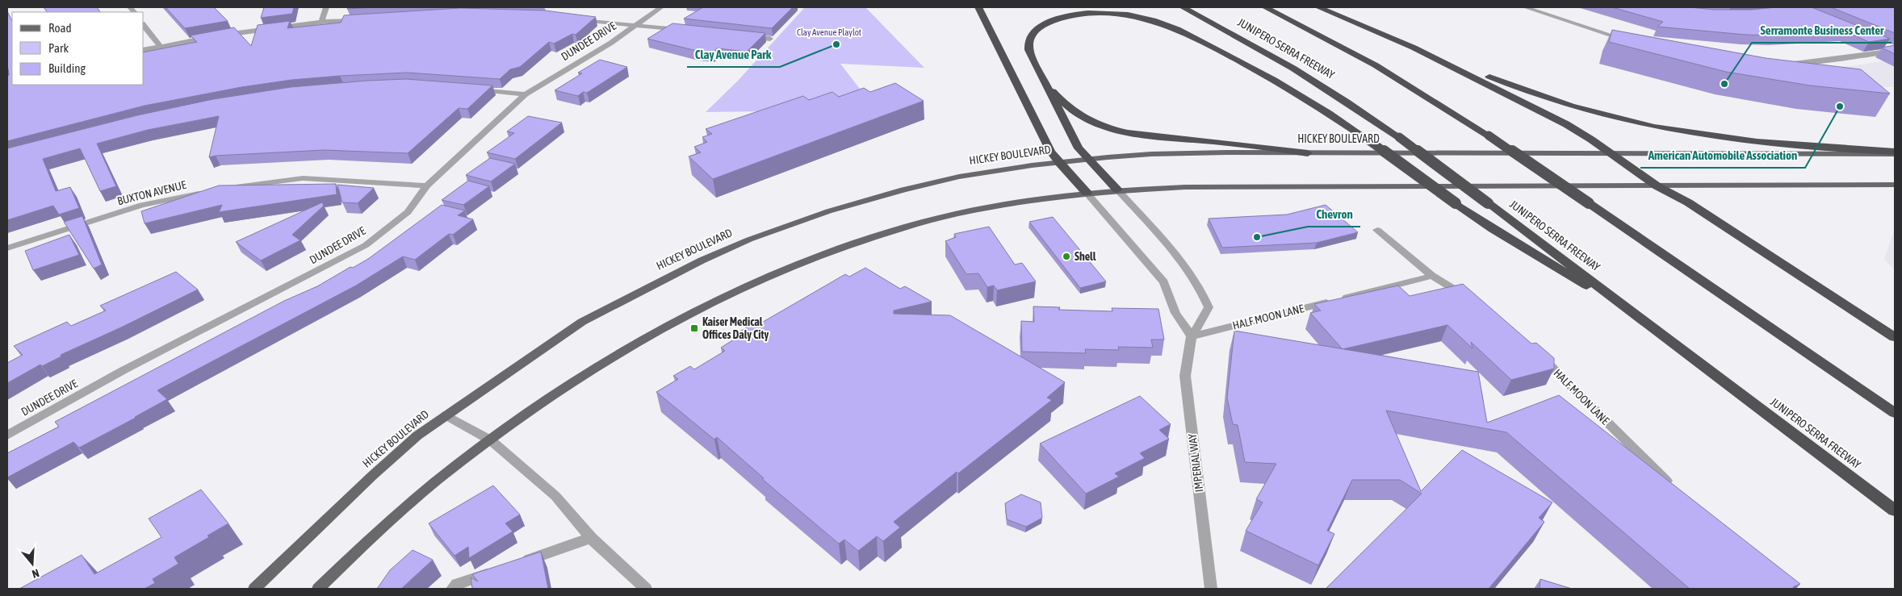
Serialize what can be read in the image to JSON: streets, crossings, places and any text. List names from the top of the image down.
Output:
{
  "streets": {
    "highway": ["JUNIPERO SERRA FREEWAY"],
    "main road": ["HICKEY BOULEVARD"],
    "street": [
      "DUNDEE DRIVE",
      "BUXTON AVENUE",
      "HALF MOON LANE",
      "IMPERIAL WAY"
    ]
  },
  "crossings": [
    ["HALF MOON LANE", "IMPERIAL WAY"]
  ],
  "parks": ["Clay Avenue Playlot"],
  "places": {
    "other": [
      "Clay Avenue Park",
      "Serramonte Business Center",
      "American Automobile Association",
      "Chevron",
      "Shell"
    ],
    "transit": ["Kaiser Medical Offices Daly City"]
  },
  "legend": ["Road", "Park", "Building"],
  "north": "bottom"
}
